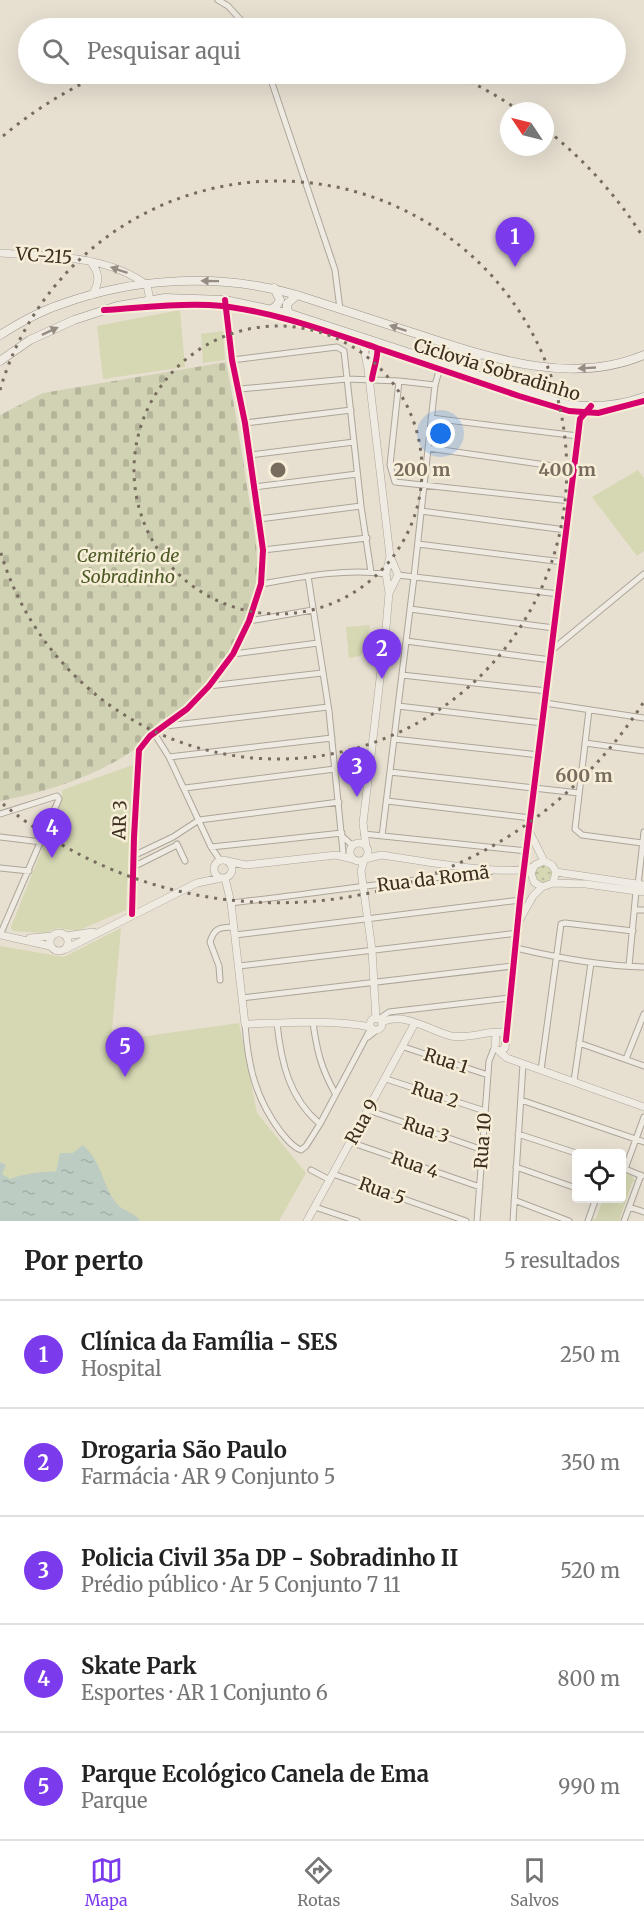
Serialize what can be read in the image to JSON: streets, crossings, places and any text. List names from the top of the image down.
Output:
{
  "streets": {
    "street": [
      "VC-215",
      "AR 3",
      "Rua da Romã",
      "Rua 1",
      "Rua 2",
      "Rua 9",
      "Rua 3",
      "Rua 10",
      "Rua 4",
      "Rua 5"
    ],
    "cycle path": ["Ciclovia Sobradinho"]
  },
  "crossings": [
    ["Rua 1", "Rua 9"],
    ["Rua 1", "Rua 10"],
    ["Rua 2", "Rua 9"],
    ["Rua 2", "Rua 10"],
    ["Rua 9", "Rua 3"],
    ["Rua 9", "Rua 4"],
    ["Rua 9", "Rua 5"],
    ["Rua 3", "Rua 10"],
    ["Rua 10", "Rua 4"]
  ],
  "parks": ["Cemitério de Sobradinho"],
  "north": "top left",
  "page": {
    "search": "Pesquisar aqui",
    "pins": [
      "1",
      "2",
      "3",
      "4",
      "5"
    ],
    "heading": ["Por perto", "5 resultados"],
    "list": [
      {
        "mark": "1",
        "name": "Clínica da Família - SES",
        "note": "Hospital",
        "value": "250 m"
      },
      {
        "mark": "2",
        "name": "Drogaria São Paulo",
        "note": "Farmácia · AR 9 Conjunto 5",
        "value": "350 m"
      },
      {
        "mark": "3",
        "name": "Policia Civil 35a DP - Sobradinho II",
        "note": "Prédio público · Ar 5 Conjunto 7 11",
        "value": "520 m"
      },
      {
        "mark": "4",
        "name": "Skate Park",
        "note": "Esportes · AR 1 Conjunto 6",
        "value": "800 m"
      },
      {
        "mark": "5",
        "name": "Parque Ecológico Canela de Ema",
        "note": "Parque",
        "value": "990 m"
      }
    ],
    "nav": ["Mapa", "Rotas", "Salvos"]
  },
  "rings": ["200 m", "400 m", "600 m"]
}
